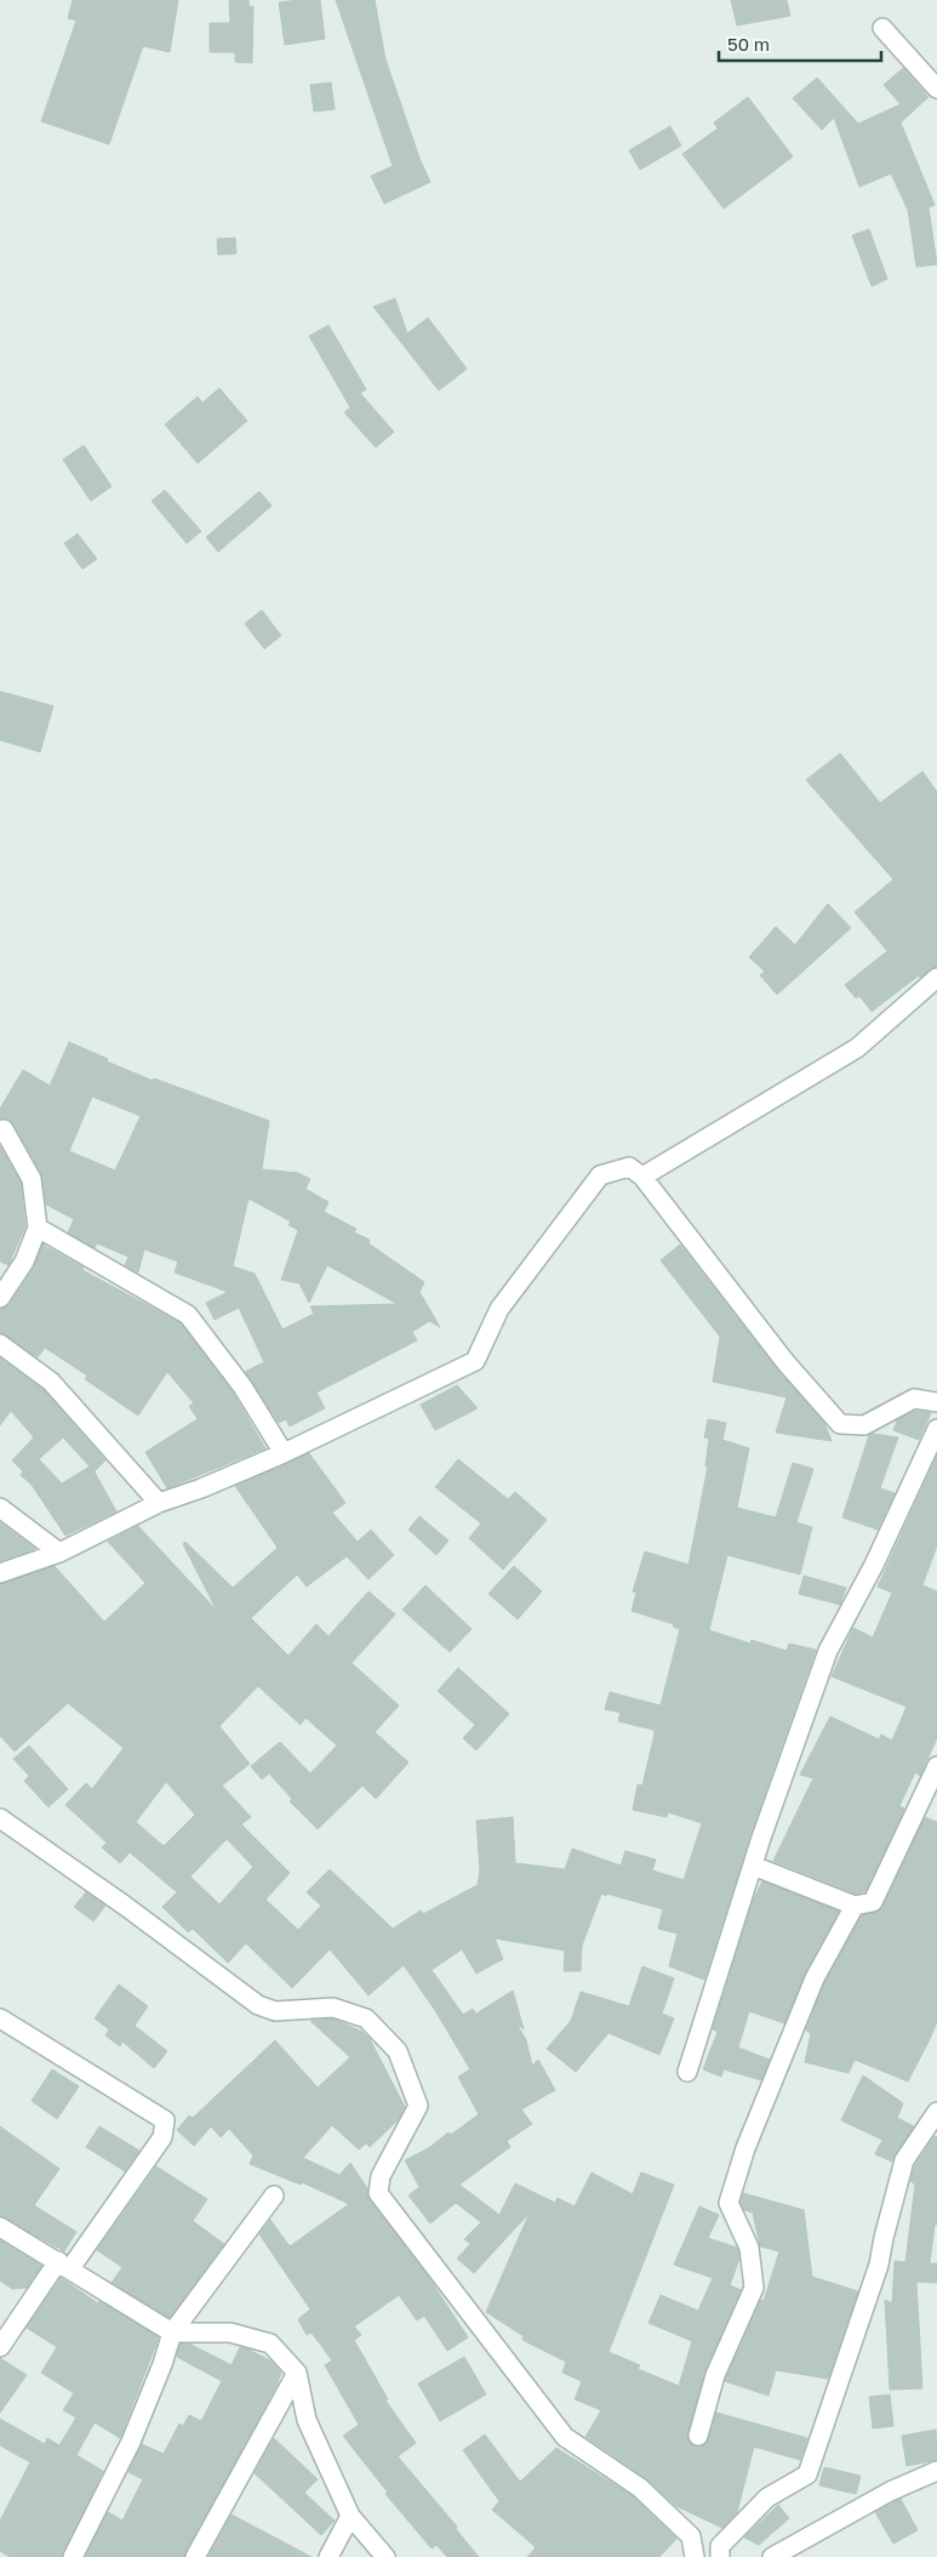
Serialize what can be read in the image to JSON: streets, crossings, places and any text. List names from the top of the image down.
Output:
{
  "scale_bar": "50 m"
}
